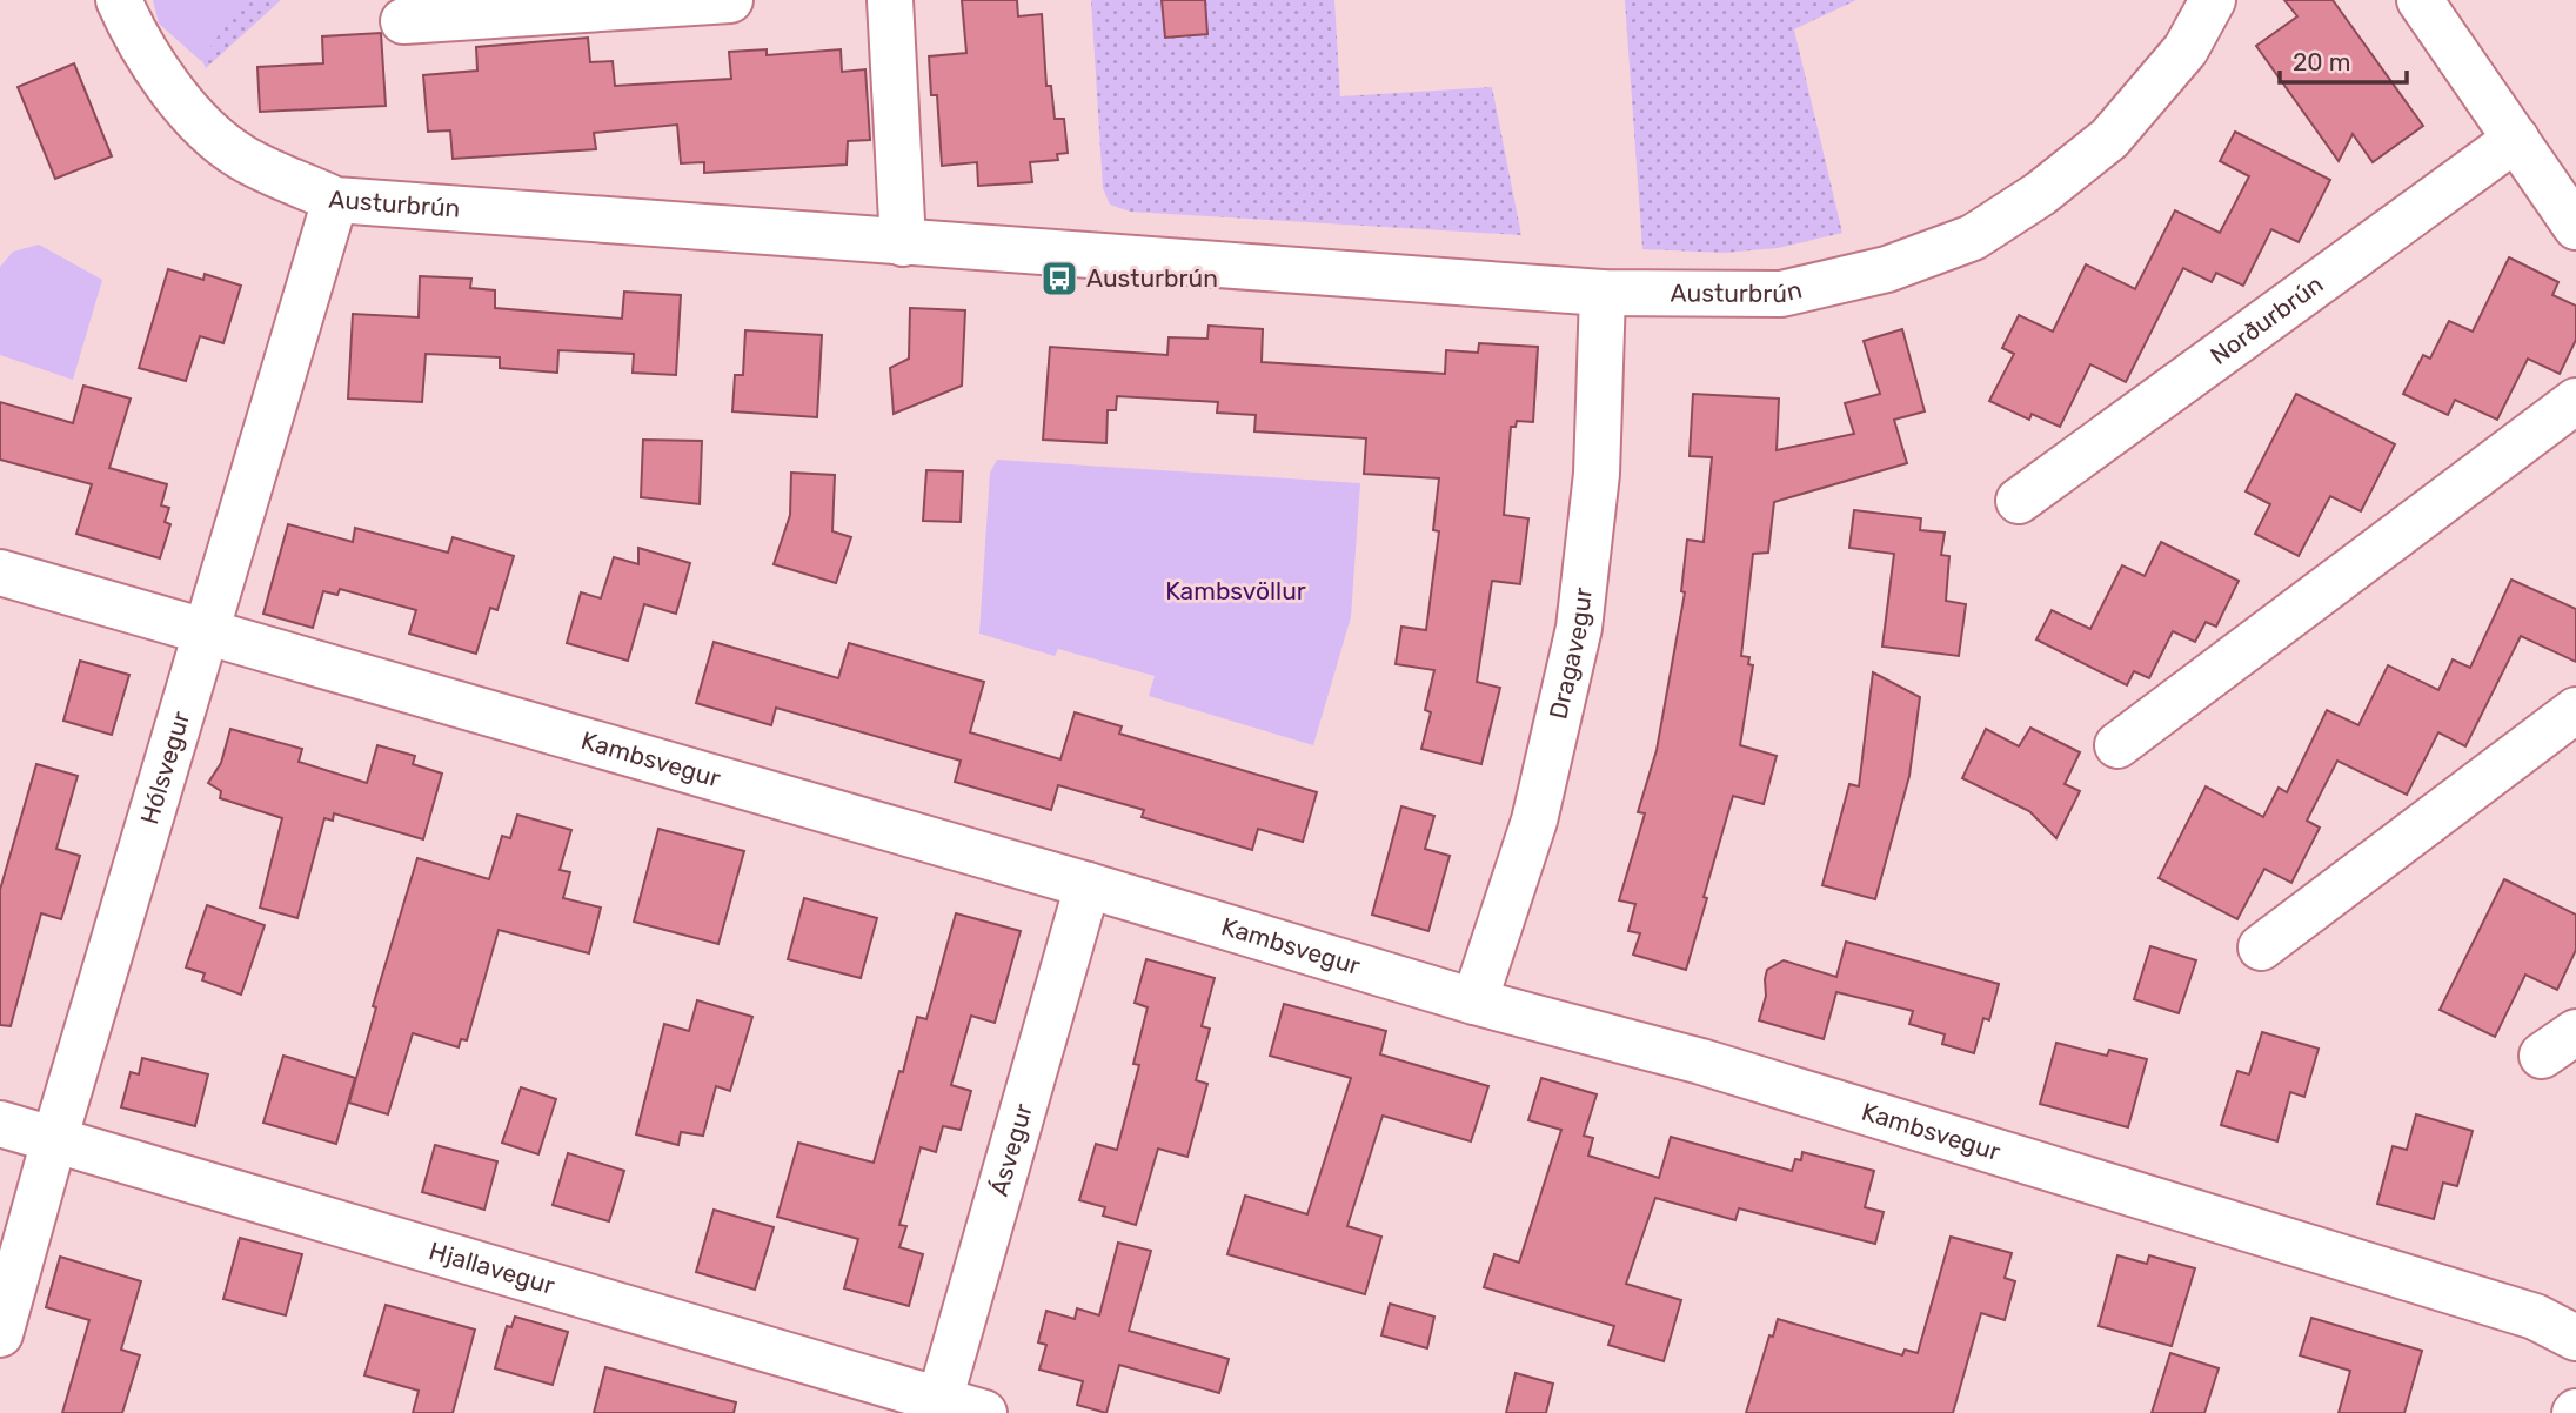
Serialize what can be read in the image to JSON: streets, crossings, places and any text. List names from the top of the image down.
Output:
{
  "streets": {
    "street": [
      "Austurbrún",
      "Norðurbrún",
      "Dragavegur",
      "Kambsvegur",
      "Hólsvegur",
      "Ásvegur",
      "Hjallavegur"
    ]
  },
  "crossings": [
    ["Austurbrún", "Dragavegur"],
    ["Austurbrún", "Hólsvegur"],
    ["Dragavegur", "Kambsvegur"],
    ["Kambsvegur", "Hólsvegur"],
    ["Kambsvegur", "Ásvegur"],
    ["Hólsvegur", "Hjallavegur"],
    ["Ásvegur", "Hjallavegur"]
  ],
  "parks": ["Kambsvöllur"],
  "places": {
    "bus stop": ["Austurbrún"]
  },
  "scale_bar": "20 m"
}
